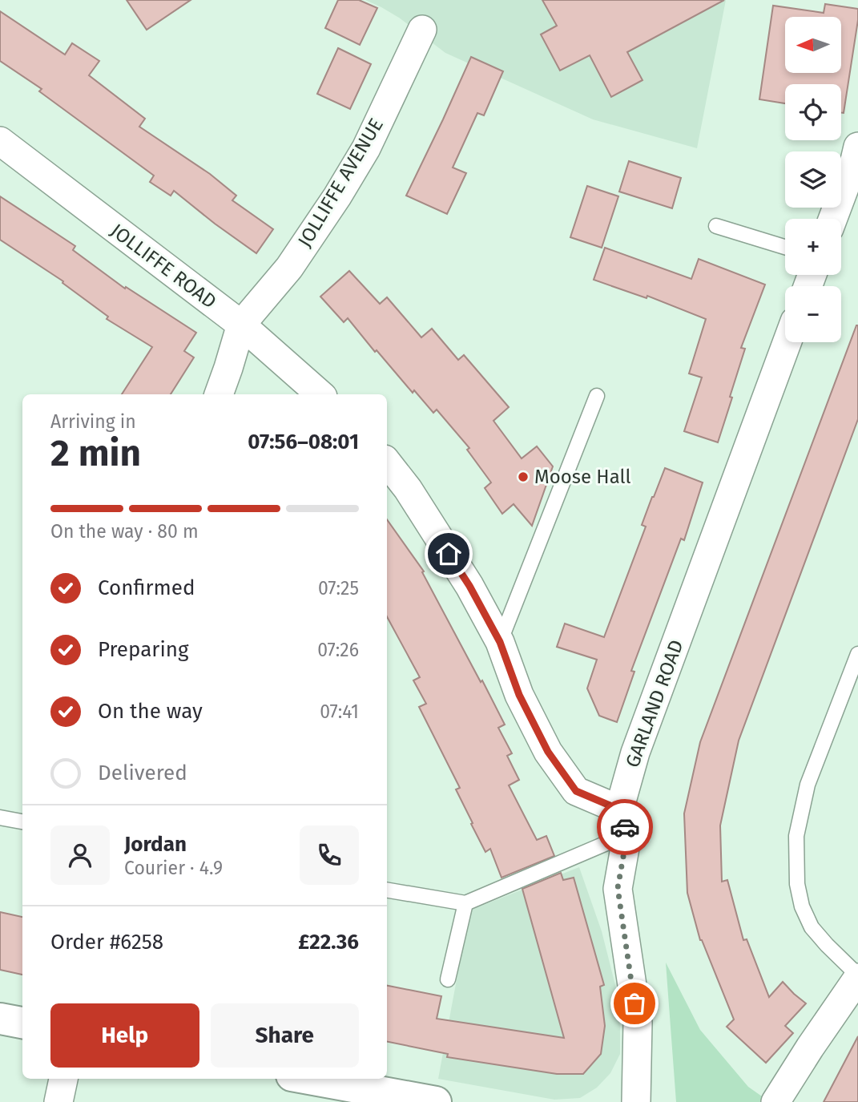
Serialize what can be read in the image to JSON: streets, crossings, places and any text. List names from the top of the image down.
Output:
{
  "streets": {
    "street": ["JOLLIFFE AVENUE", "JOLLIFFE ROAD", "GARLAND ROAD"]
  },
  "crossings": [
    ["JOLLIFFE AVENUE", "JOLLIFFE ROAD"]
  ],
  "places": ["Moose Hall"],
  "north": "left",
  "page": {
    "map_buttons": ["+", "−"],
    "heading": ["2 min", "Arriving in", "07:56–08:01"],
    "panel": [
      "Jordan",
      "Courier · 4.9",
      "Order #6258",
      "£22.36"
    ],
    "bar": "On the way · 80 m",
    "list": [
      ["Confirmed", "07:25"],
      ["Preparing", "07:26"],
      ["On the way", "07:41"],
      "Delivered"
    ],
    "buttons": ["Help", "Share"]
  }
}
